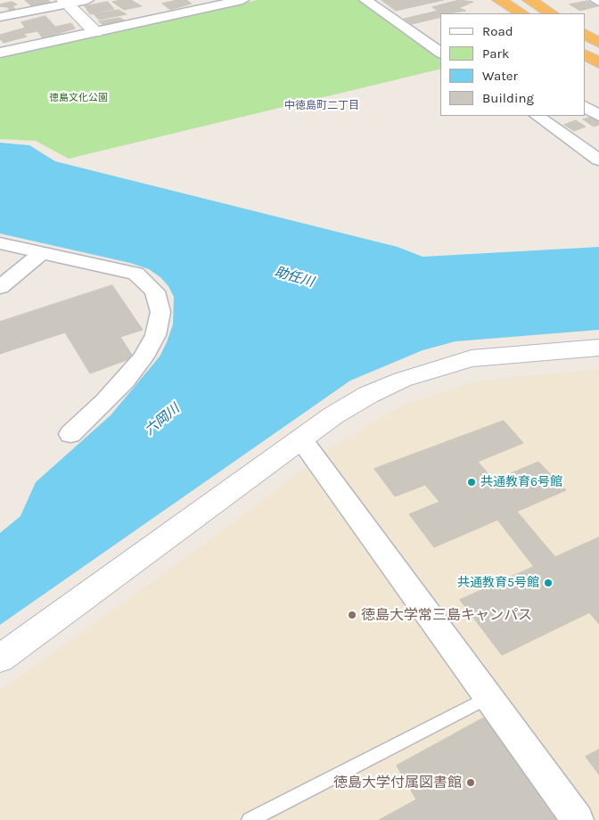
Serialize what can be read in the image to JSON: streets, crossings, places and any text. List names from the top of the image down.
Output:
{
  "districts": ["中徳島町二丁目"],
  "water": ["助任川", "六岡川"],
  "parks": ["徳島文化公園"],
  "places": [
    "共通教育6号館",
    "共通教育5号館",
    "徳島大学常三島キャンパス",
    "徳島大学付属図書館"
  ],
  "legend": [
    "Road",
    "Park",
    "Water",
    "Building"
  ]
}
